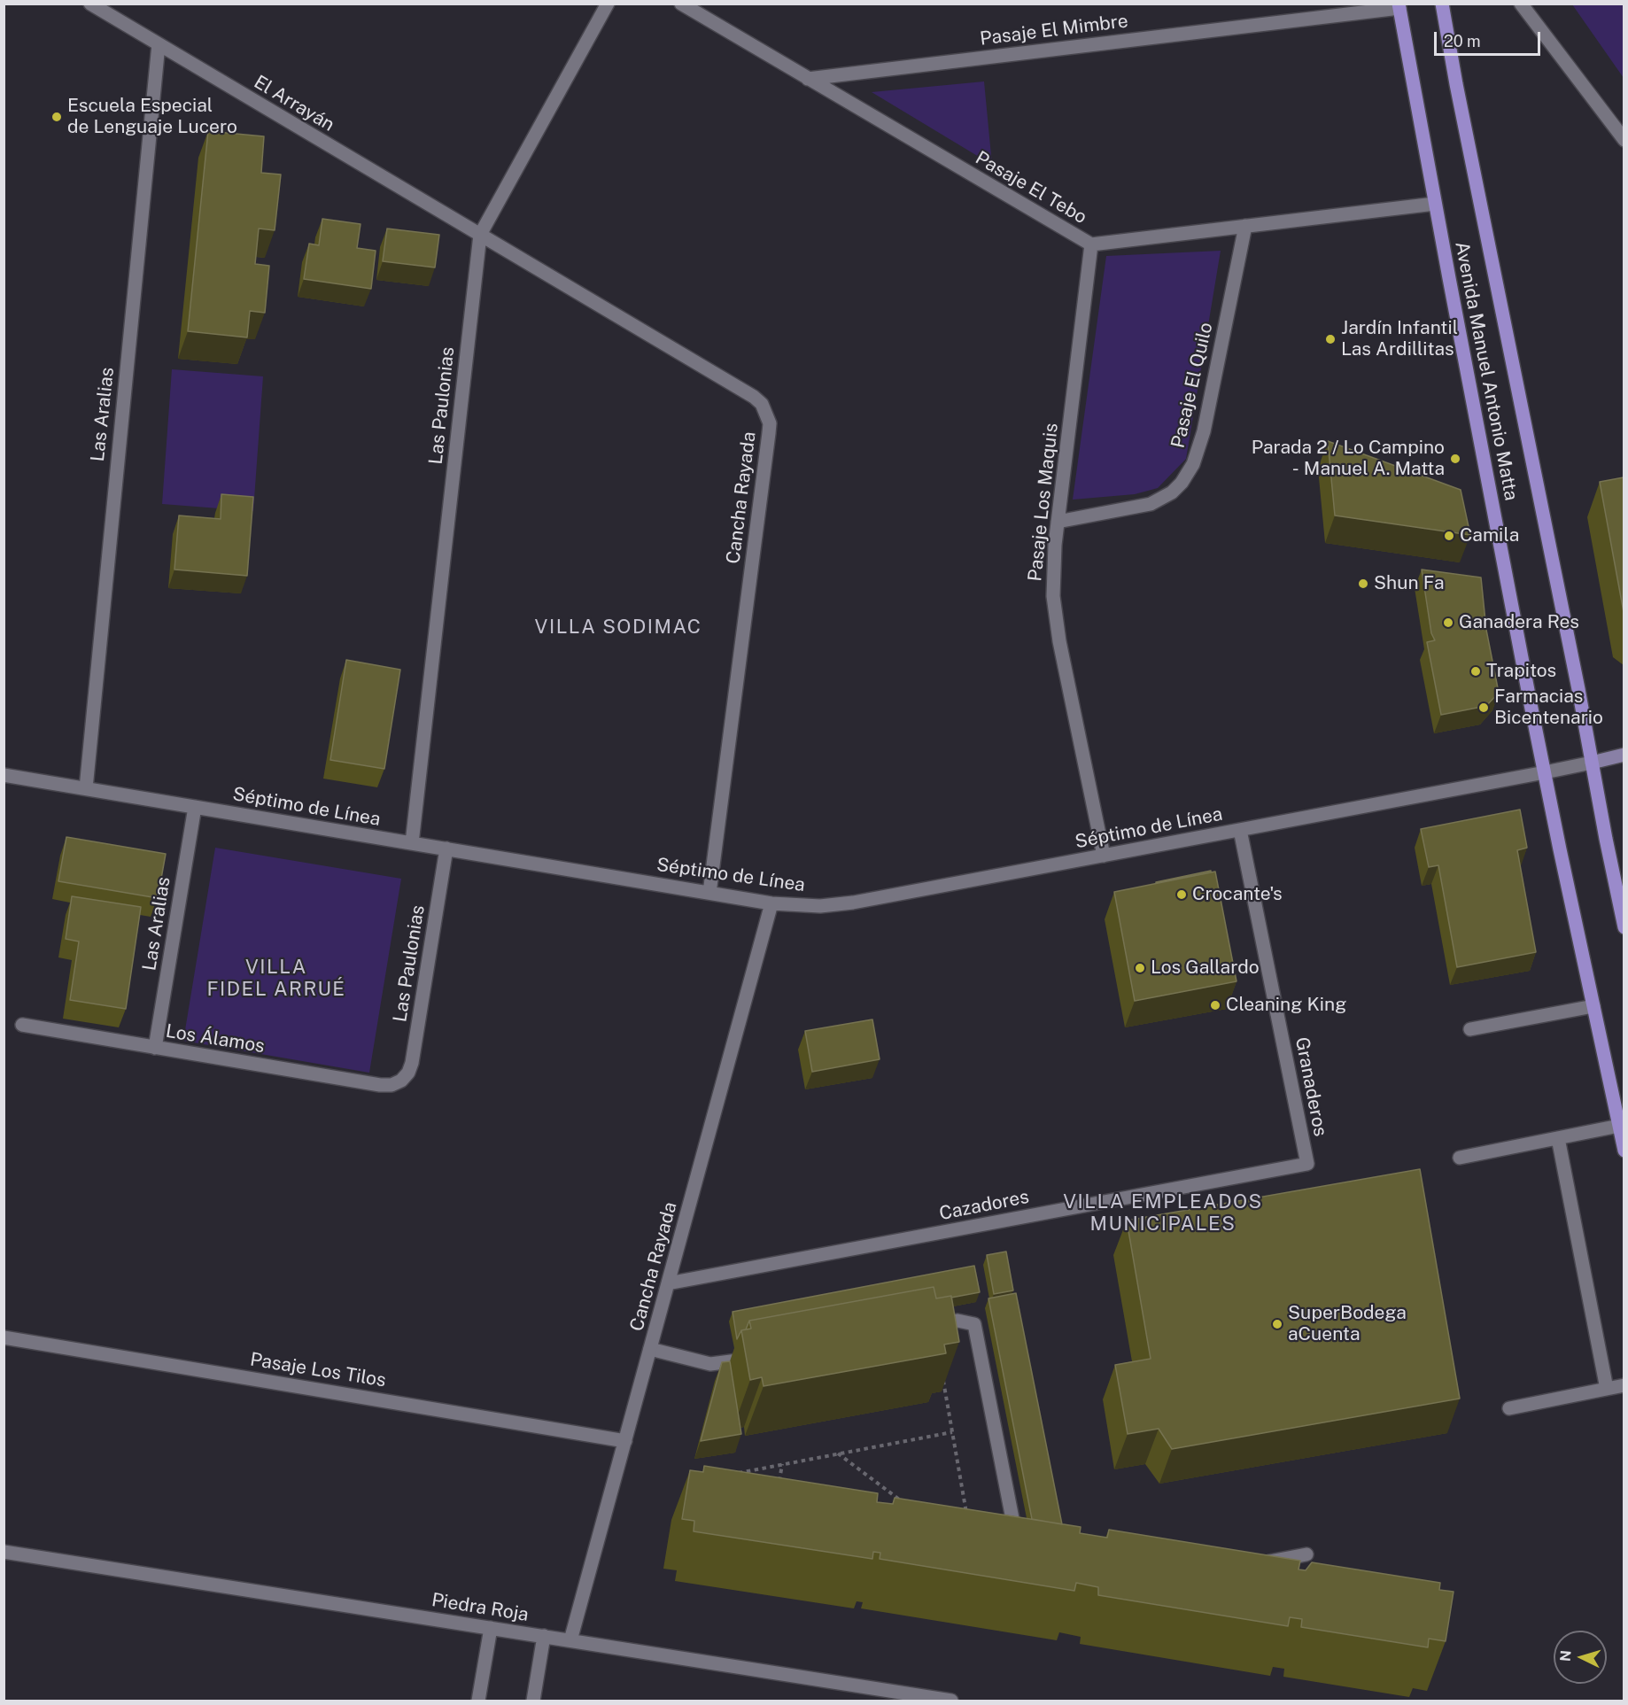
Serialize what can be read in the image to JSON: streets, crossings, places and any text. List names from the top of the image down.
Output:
{
  "streets": {
    "main road": ["Avenida Manuel Antonio Matta"],
    "street": [
      "Pasaje El Mimbre",
      "El Arrayán",
      "Pasaje El Tebo",
      "Pasaje El Quilo",
      "Las Paulonias",
      "Las Aralias",
      "Cancha Rayada",
      "Pasaje Los Maquis",
      "Séptimo de Línea",
      "Los Álamos",
      "Granaderos",
      "Cazadores",
      "Pasaje Los Tilos",
      "Piedra Roja"
    ]
  },
  "crossings": [
    ["Pasaje El Mimbre", "Pasaje El Tebo"],
    ["Pasaje El Mimbre", "Avenida Manuel Antonio Matta"],
    ["El Arrayán", "Las Paulonias"],
    ["El Arrayán", "Las Aralias"],
    ["El Arrayán", "Cancha Rayada"],
    ["Pasaje El Tebo", "Avenida Manuel Antonio Matta"],
    ["Pasaje El Tebo", "Pasaje El Quilo"],
    ["Pasaje El Tebo", "Pasaje Los Maquis"],
    ["Avenida Manuel Antonio Matta", "Séptimo de Línea"],
    ["Pasaje El Quilo", "Pasaje Los Maquis"],
    ["Las Paulonias", "Cancha Rayada"],
    ["Las Paulonias", "Séptimo de Línea"],
    ["Las Paulonias", "Los Álamos"],
    ["Las Aralias", "Séptimo de Línea"],
    ["Las Aralias", "Los Álamos"],
    ["Cancha Rayada", "Séptimo de Línea"],
    ["Cancha Rayada", "Cazadores"],
    ["Cancha Rayada", "Pasaje Los Tilos"],
    ["Cancha Rayada", "Piedra Roja"],
    ["Pasaje Los Maquis", "Séptimo de Línea"],
    ["Séptimo de Línea", "Granaderos"],
    ["Granaderos", "Cazadores"]
  ],
  "districts": ["VILLA SODIMAC", "VILLA FIDEL ARRUÉ", "VILLA EMPLEADOS MUNICIPALES"],
  "places": [
    "Escuela Especial de Lenguaje Lucero",
    "Jardín Infantil Las Ardillitas",
    "Parada 2 / Lo Campino - Manuel A. Matta",
    "Camila",
    "Shun Fa",
    "Ganadera Res",
    "Trapitos",
    "Farmacias Bicentenario",
    "Crocante's",
    "Los Gallardo",
    "Cleaning King",
    "SuperBodega aCuenta"
  ],
  "scale_bar": "20 m",
  "north": "left"
}
